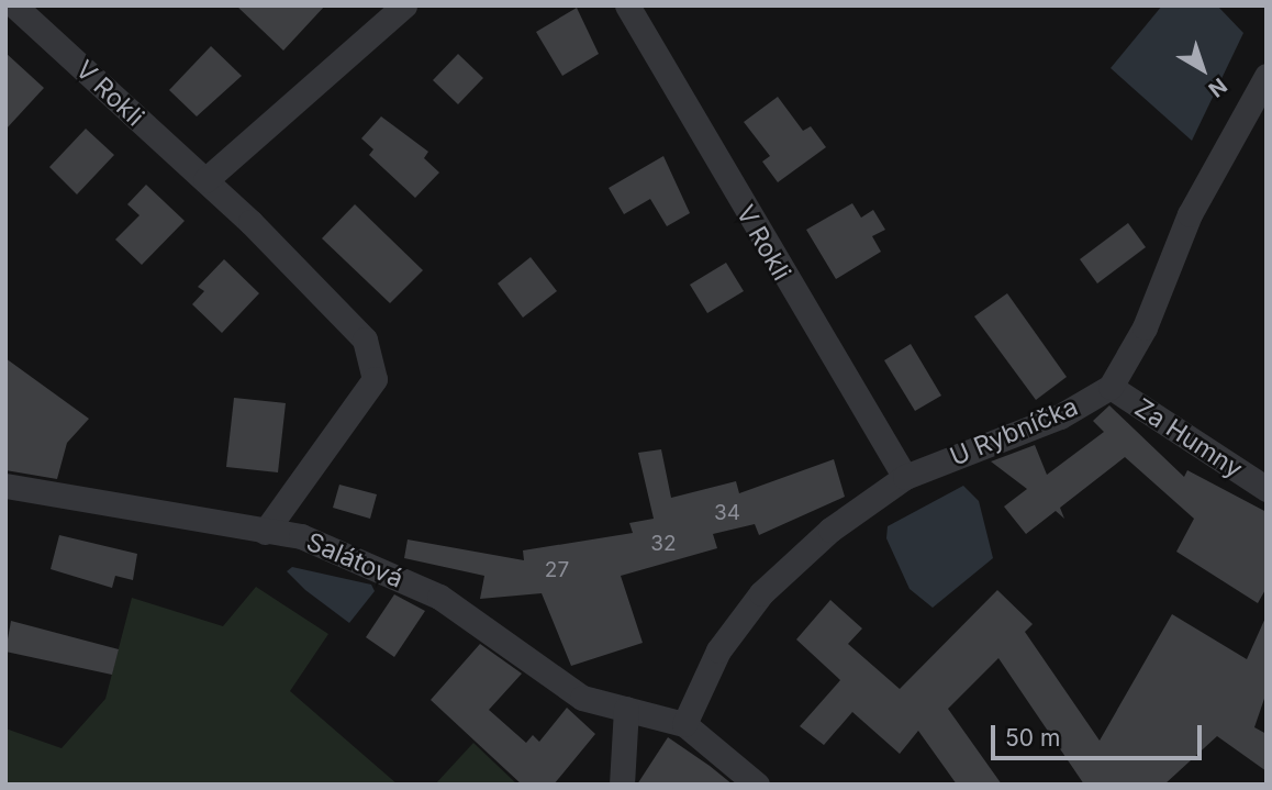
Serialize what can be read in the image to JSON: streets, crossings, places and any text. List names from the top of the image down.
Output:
{
  "streets": {
    "street": [
      "V Rokli",
      "U Rybníčka",
      "Za Humny",
      "Salátová"
    ]
  },
  "crossings": [
    ["V Rokli", "U Rybníčka"],
    ["V Rokli", "Salátová"],
    ["U Rybníčka", "Za Humny"],
    ["U Rybníčka", "Salátová"]
  ],
  "house_numbers": ["34", "32", "27"],
  "scale_bar": "50 m",
  "north": "bottom right"
}
